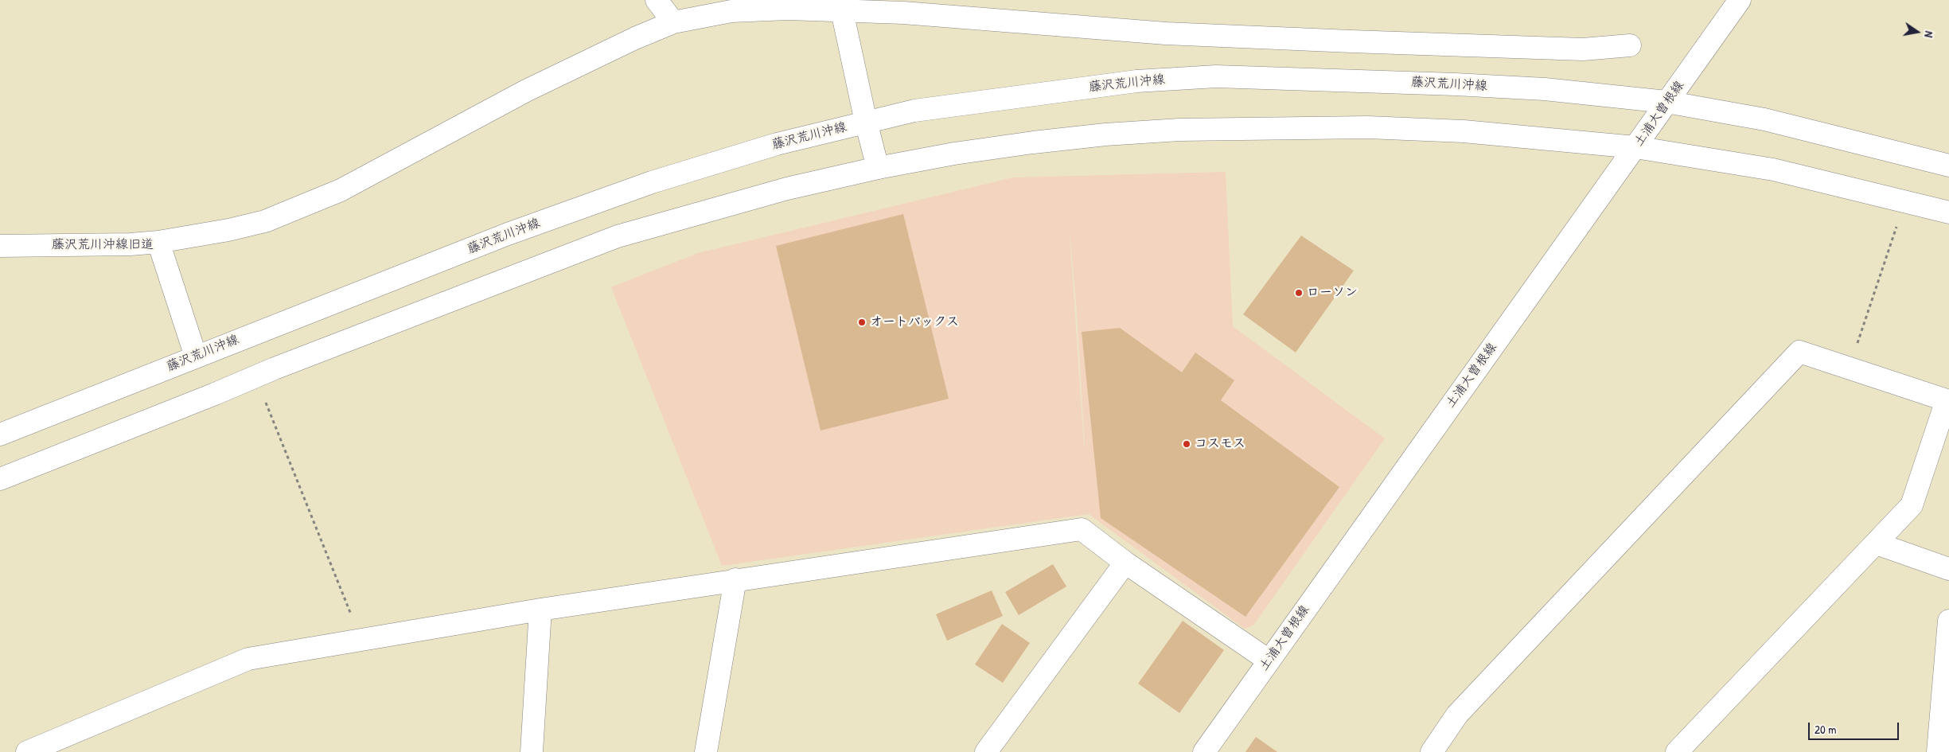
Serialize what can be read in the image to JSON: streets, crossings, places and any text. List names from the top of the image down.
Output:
{
  "streets": {
    "street": ["藤沢荒川沖線", "土浦大曽根線", "藤沢荒川沖線旧道"]
  },
  "crossings": [
    ["藤沢荒川沖線", "土浦大曽根線"],
    ["藤沢荒川沖線", "藤沢荒川沖線旧道"]
  ],
  "places": ["ローソン", "オートバックス", "コスモス"],
  "scale_bar": "20 m",
  "north": "right"
}
